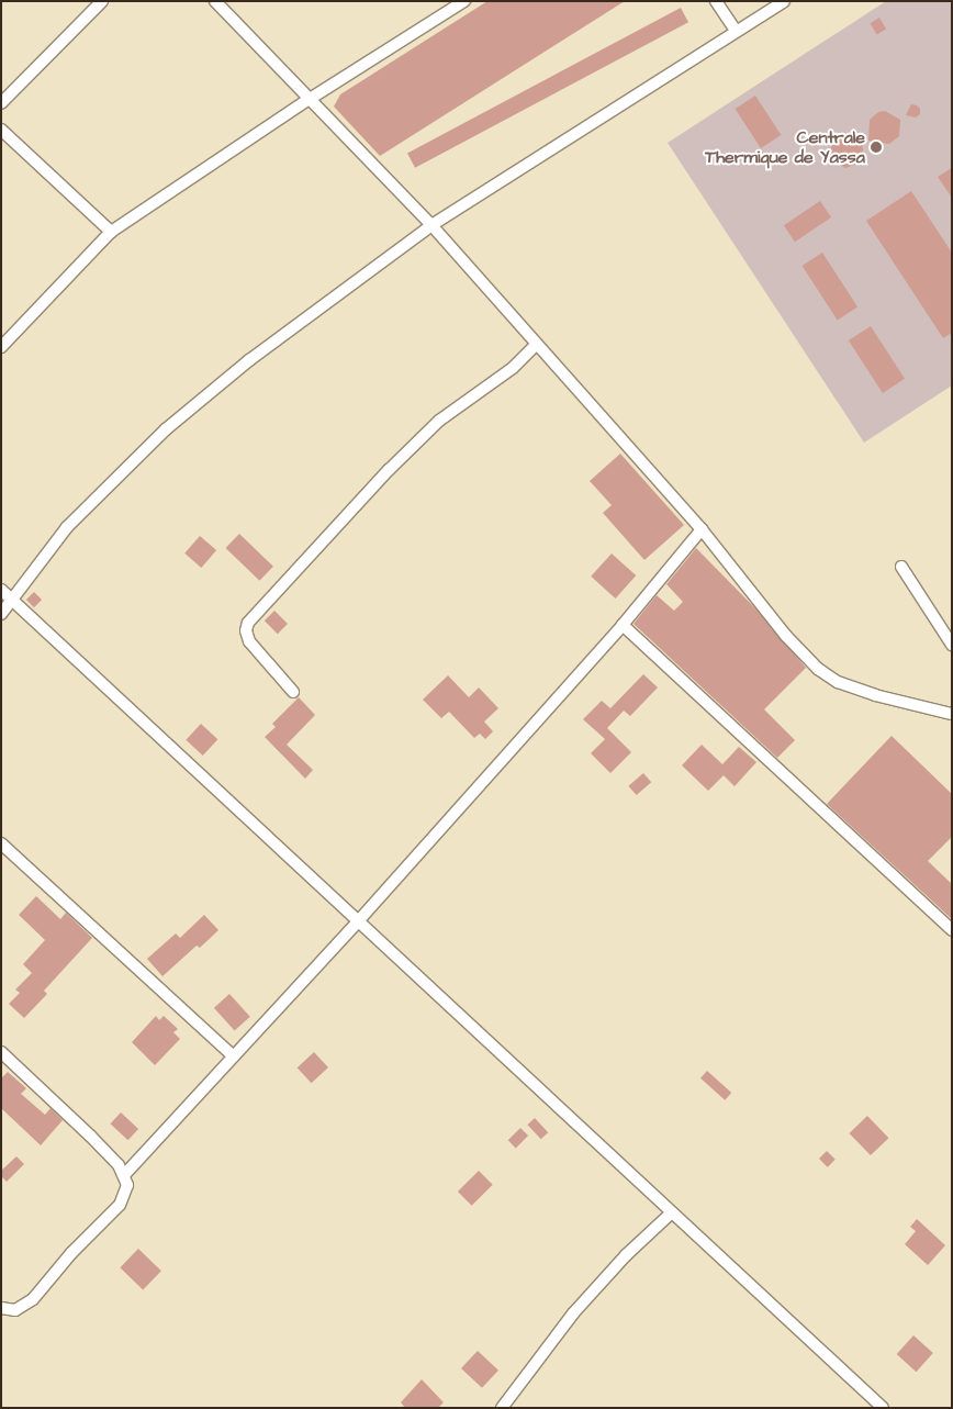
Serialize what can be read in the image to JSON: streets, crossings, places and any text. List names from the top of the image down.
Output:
{
  "places": ["Centrale Thermique de Yassa"]
}
